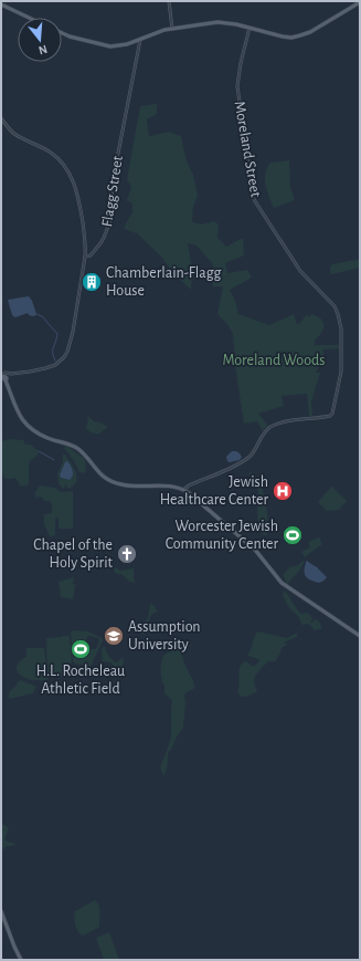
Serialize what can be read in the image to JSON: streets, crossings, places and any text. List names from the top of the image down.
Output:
{
  "streets": {
    "street": ["Moreland Street", "Flagg Street"]
  },
  "parks": ["Moreland Woods"],
  "places": {
    "building": ["Chamberlain-Flagg House"],
    "hospital": ["Jewish Healthcare Center"],
    "sports": ["Worcester Jewish Community Center", "H.L. Rocheleau Athletic Field"],
    "church": ["Chapel of the Holy Spirit"],
    "school or university": ["Assumption University"]
  },
  "north": "bottom"
}
